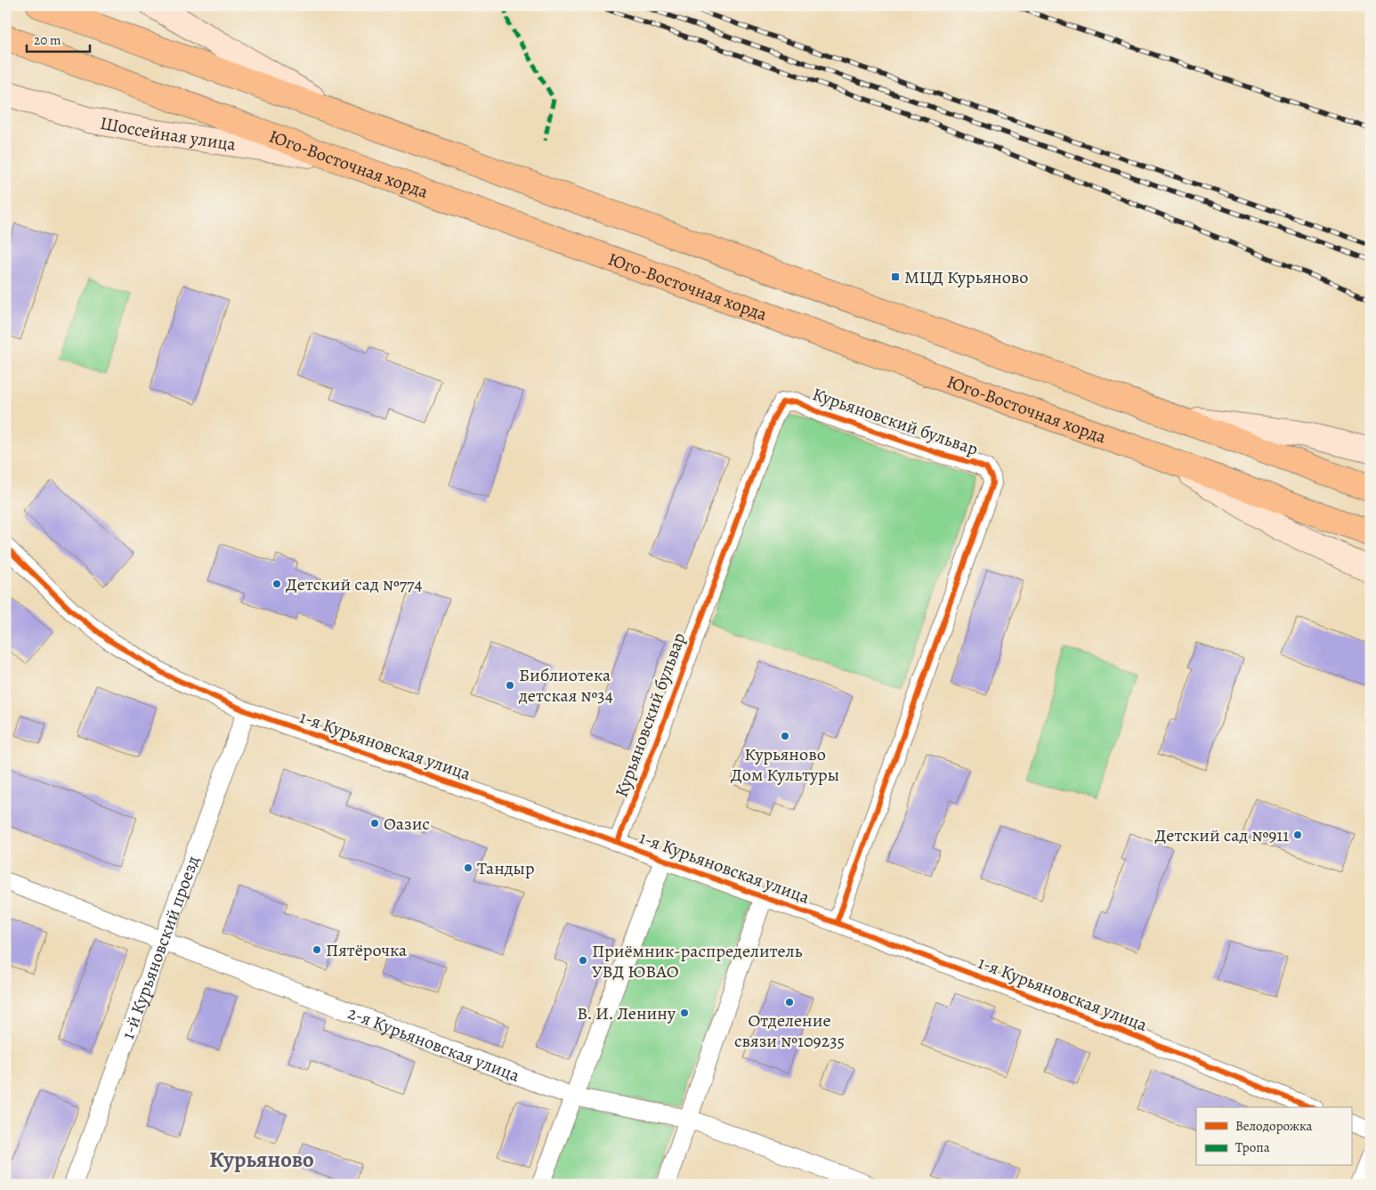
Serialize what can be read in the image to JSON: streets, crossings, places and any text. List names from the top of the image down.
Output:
{
  "streets": {
    "main road": ["Юго-Восточная хорда"],
    "street": [
      "Шоссейная улица",
      "Курьяновский бульвар",
      "1-я Курьяновская улица",
      "1-й Курьяновский проезд",
      "2-я Курьяновская улица"
    ]
  },
  "crossings": [
    ["Шоссейная улица", "Юго-Восточная хорда"],
    ["Курьяновский бульвар", "1-я Курьяновская улица"],
    ["1-я Курьяновская улица", "1-й Курьяновский проезд"],
    ["1-й Курьяновский проезд", "2-я Курьяновская улица"]
  ],
  "districts": ["Курьяново"],
  "places": {
    "transit": ["МЦД Курьяново"],
    "other": [
      "Детский сад №774",
      "Библиотека детская №34",
      "Курьяново Дом Культуры",
      "Оазис",
      "Детский сад №911",
      "Тандыр",
      "Пятёрочка",
      "Приёмник-распределитель УВД ЮВАО",
      "Отделение связи №109235",
      "В. И. Ленину"
    ]
  },
  "legend": ["Велодорожка", "Тропа"],
  "scale_bar": "20 m"
}
